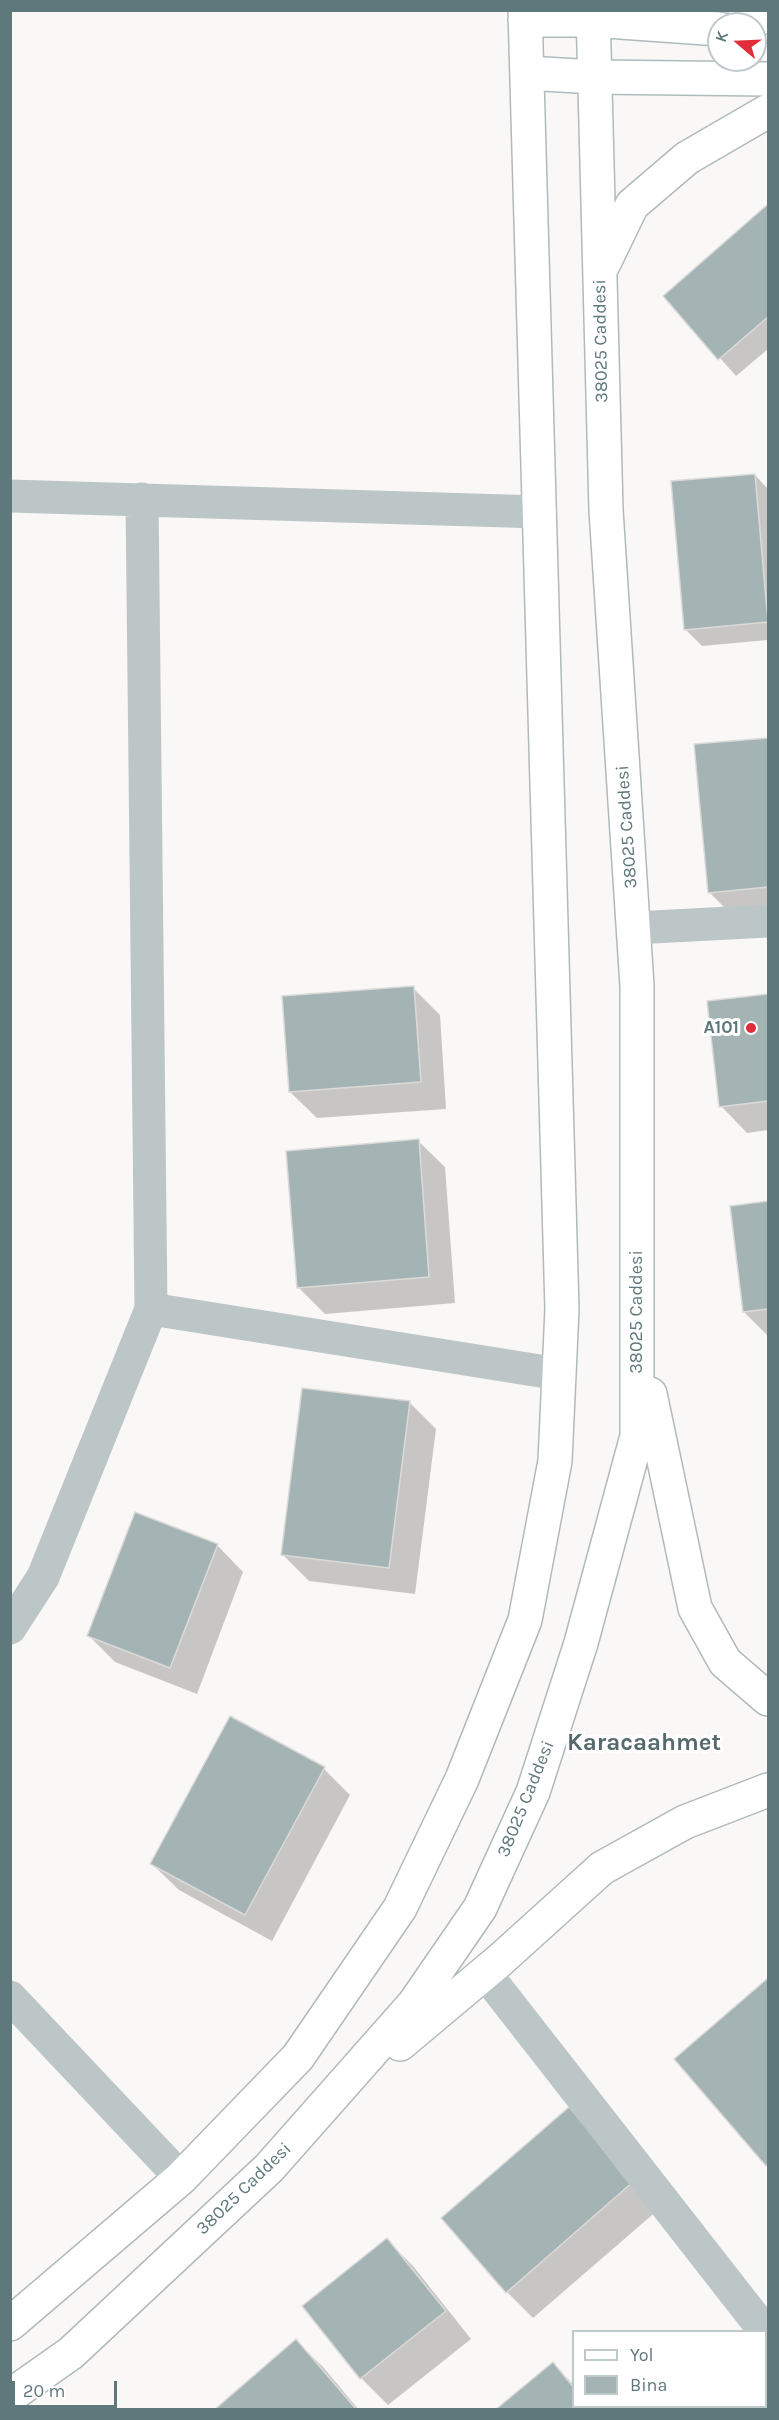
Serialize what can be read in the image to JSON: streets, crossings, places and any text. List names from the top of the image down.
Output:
{
  "streets": {
    "main road": ["38025 Caddesi"]
  },
  "districts": ["Karacaahmet"],
  "places": ["A101"],
  "legend": ["Yol", "Bina"],
  "scale_bar": "20 m",
  "north": "left"
}
